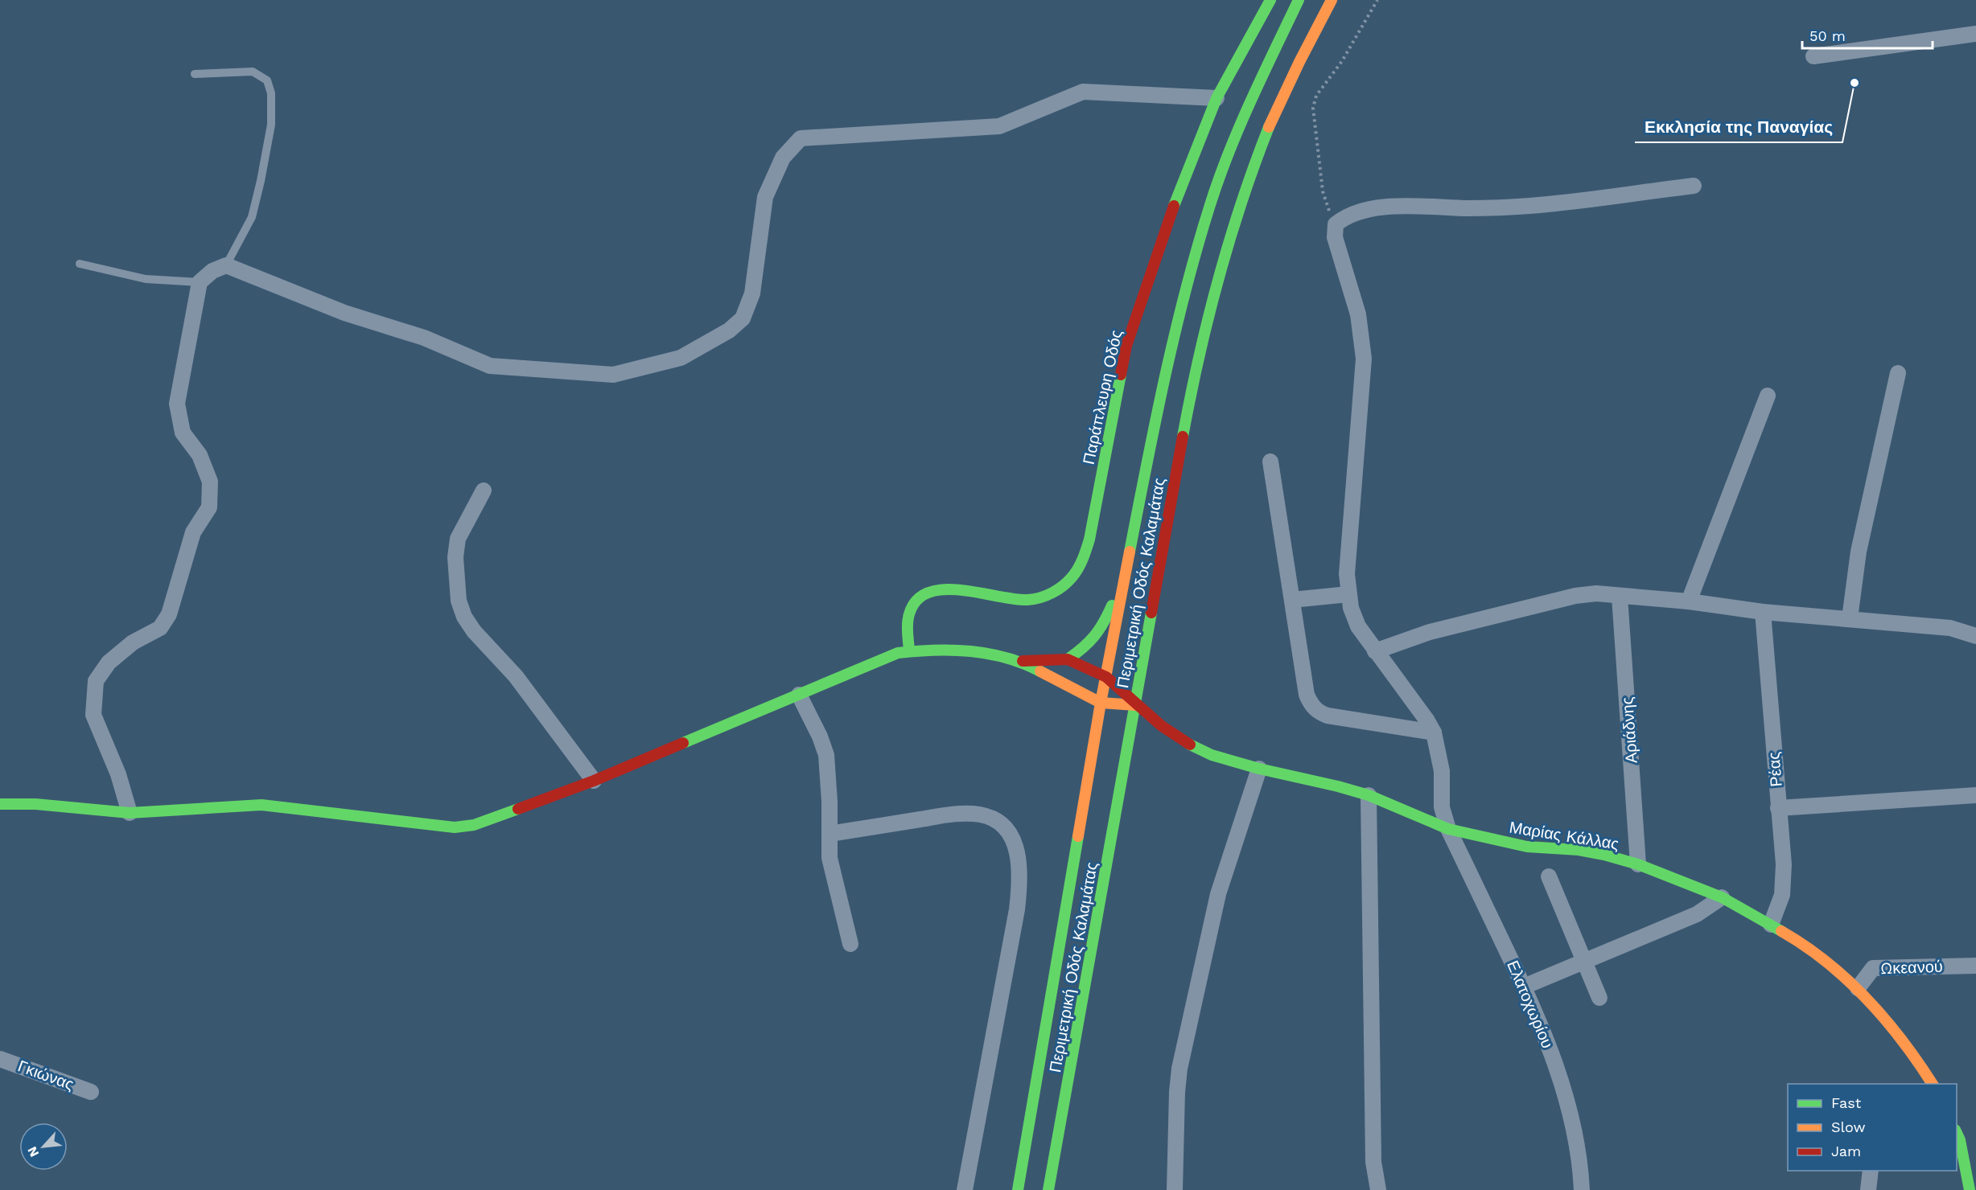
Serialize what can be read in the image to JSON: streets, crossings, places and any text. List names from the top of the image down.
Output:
{
  "streets": {
    "street": [
      "Παράπλευρη Οδός",
      "Περιμετρική Οδός Καλαμάτας",
      "Αριάδνης",
      "Ρέας",
      "Μαρίας Κάλλας",
      "Ωκεανού",
      "Ελατοχωρίου",
      "Γκιώνας"
    ]
  },
  "crossings": [
    ["Περιμετρική Οδός Καλαμάτας", "Μαρίας Κάλλας"],
    ["Αριάδνης", "Μαρίας Κάλλας"],
    ["Ρέας", "Μαρίας Κάλλας"],
    ["Μαρίας Κάλλας", "Ωκεανού"],
    ["Μαρίας Κάλλας", "Ελατοχωρίου"]
  ],
  "places": ["Εκκλησία της Παναγίας"],
  "legend": ["Fast", "Slow", "Jam"],
  "scale_bar": "50 m",
  "north": "bottom left"
}
